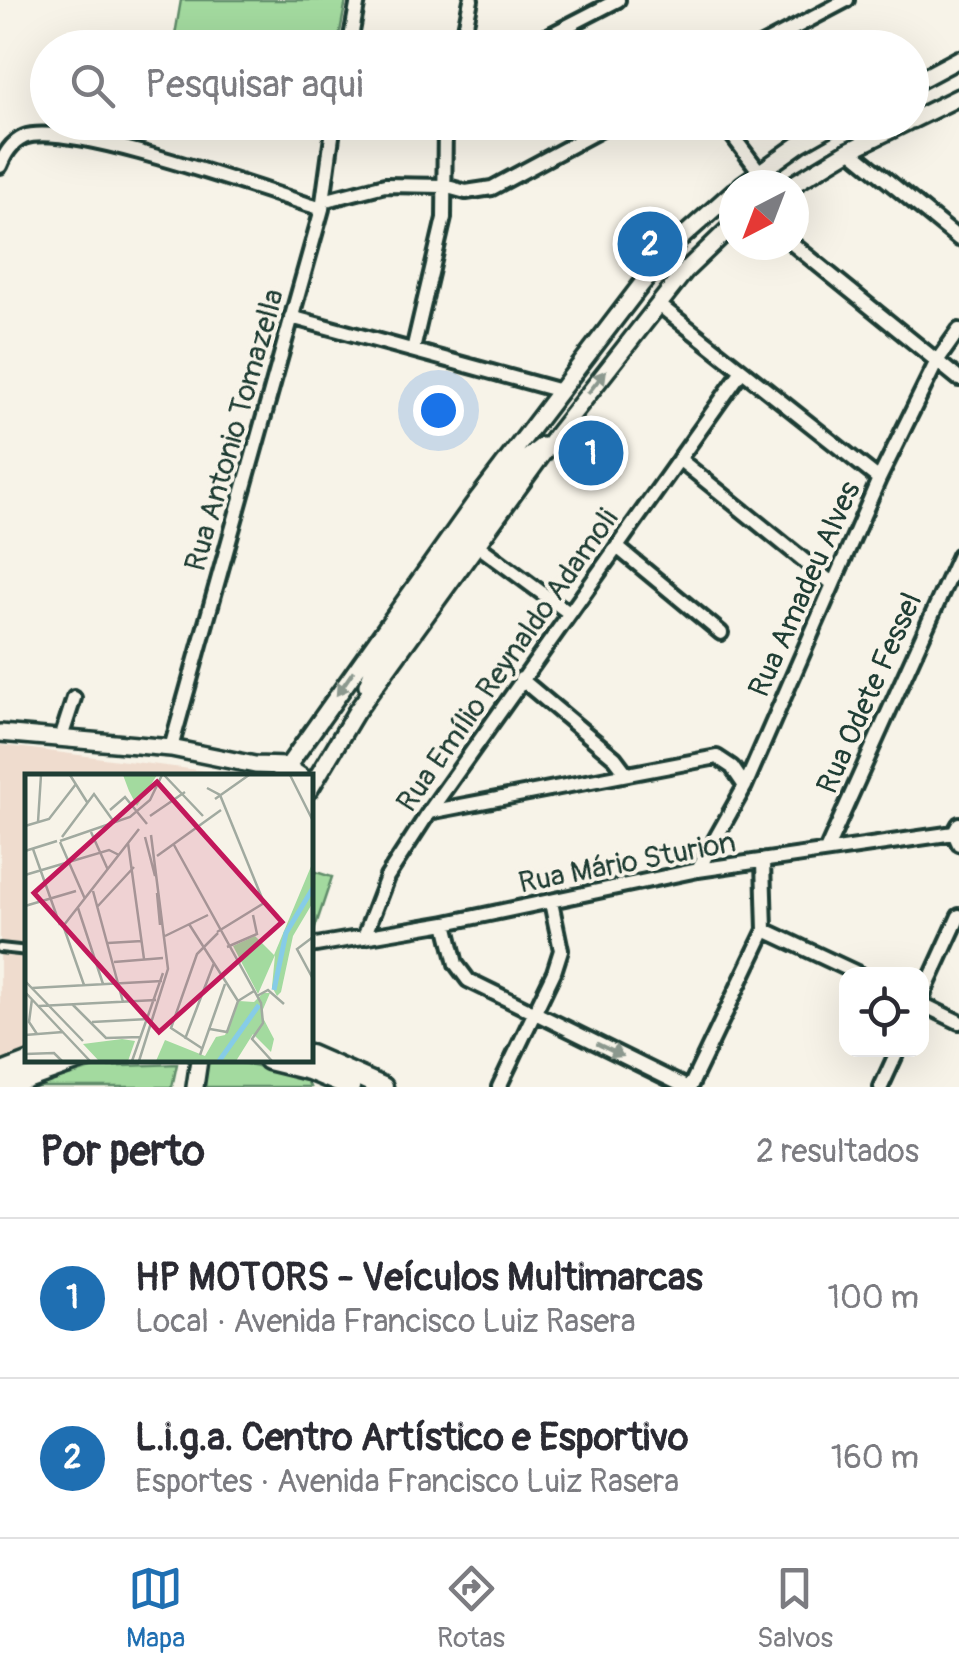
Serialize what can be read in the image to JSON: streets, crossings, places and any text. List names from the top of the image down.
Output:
{
  "streets": {
    "street": [
      "Rua Antonio Tomazella",
      "Rua Amadeu Alves",
      "Rua Emílio Reynaldo Adamoli",
      "Rua Odete Fessel",
      "Rua Mário Sturion"
    ]
  },
  "crossings": [
    ["Rua Amadeu Alves", "Rua Mário Sturion"],
    ["Rua Emílio Reynaldo Adamoli", "Rua Mário Sturion"],
    ["Rua Odete Fessel", "Rua Mário Sturion"]
  ],
  "north": "bottom left",
  "page": {
    "search": "Pesquisar aqui",
    "pins": ["2", "1"],
    "heading": ["Por perto", "2 resultados"],
    "list": [
      {
        "mark": "1",
        "name": "HP MOTORS - Veículos Multimarcas",
        "note": "Local · Avenida Francisco Luiz Rasera",
        "value": "100 m"
      },
      {
        "mark": "2",
        "name": "L.i.g.a. Centro Artístico e Esportivo",
        "note": "Esportes · Avenida Francisco Luiz Rasera",
        "value": "160 m"
      }
    ],
    "nav": ["Mapa", "Rotas", "Salvos"]
  }
}
